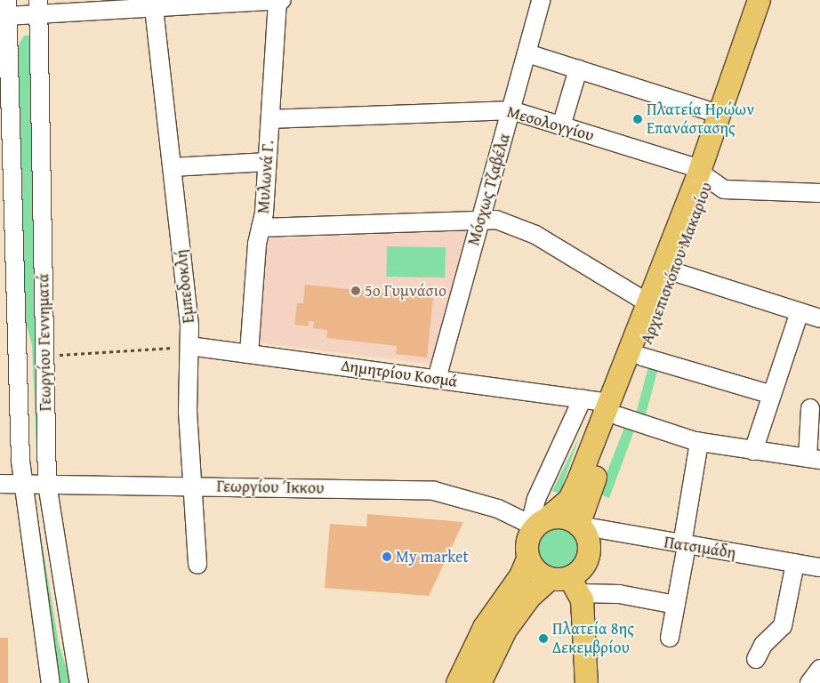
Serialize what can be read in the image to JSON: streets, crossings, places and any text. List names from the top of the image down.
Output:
{
  "streets": {
    "main road": ["Αρχιεπισκόπου Μακαρίου"],
    "street": [
      "Μεσολογγίου",
      "Μυλωνά Γ.",
      "Μόσχως Τζαβέλα",
      "Εμπεδοκλή",
      "Γεωργίου Γεννηματά",
      "Δημητρίου Κοσμά",
      "Γεωργίου Ίκκου",
      "Πατσιμάδη"
    ]
  },
  "crossings": [
    ["Μεσολογγίου", "Μυλωνά Γ."],
    ["Μεσολογγίου", "Μόσχως Τζαβέλα"],
    ["Μεσολογγίου", "Αρχιεπισκόπου Μακαρίου"],
    ["Μυλωνά Γ.", "Δημητρίου Κοσμά"],
    ["Μόσχως Τζαβέλα", "Δημητρίου Κοσμά"],
    ["Αρχιεπισκόπου Μακαρίου", "Δημητρίου Κοσμά"],
    ["Αρχιεπισκόπου Μακαρίου", "Γεωργίου Ίκκου"],
    ["Αρχιεπισκόπου Μακαρίου", "Πατσιμάδη"],
    ["Εμπεδοκλή", "Δημητρίου Κοσμά"],
    ["Εμπεδοκλή", "Γεωργίου Ίκκου"],
    ["Γεωργίου Γεννηματά", "Γεωργίου Ίκκου"],
    ["Γεωργίου Ίκκου", "Πατσιμάδη"]
  ],
  "places": [
    "Πλατεία Ηρώων Επανάστασης",
    "5ο Γυμνάσιο",
    "My market",
    "Πλατεία 8ης Δεκεμβρίου"
  ]
}
